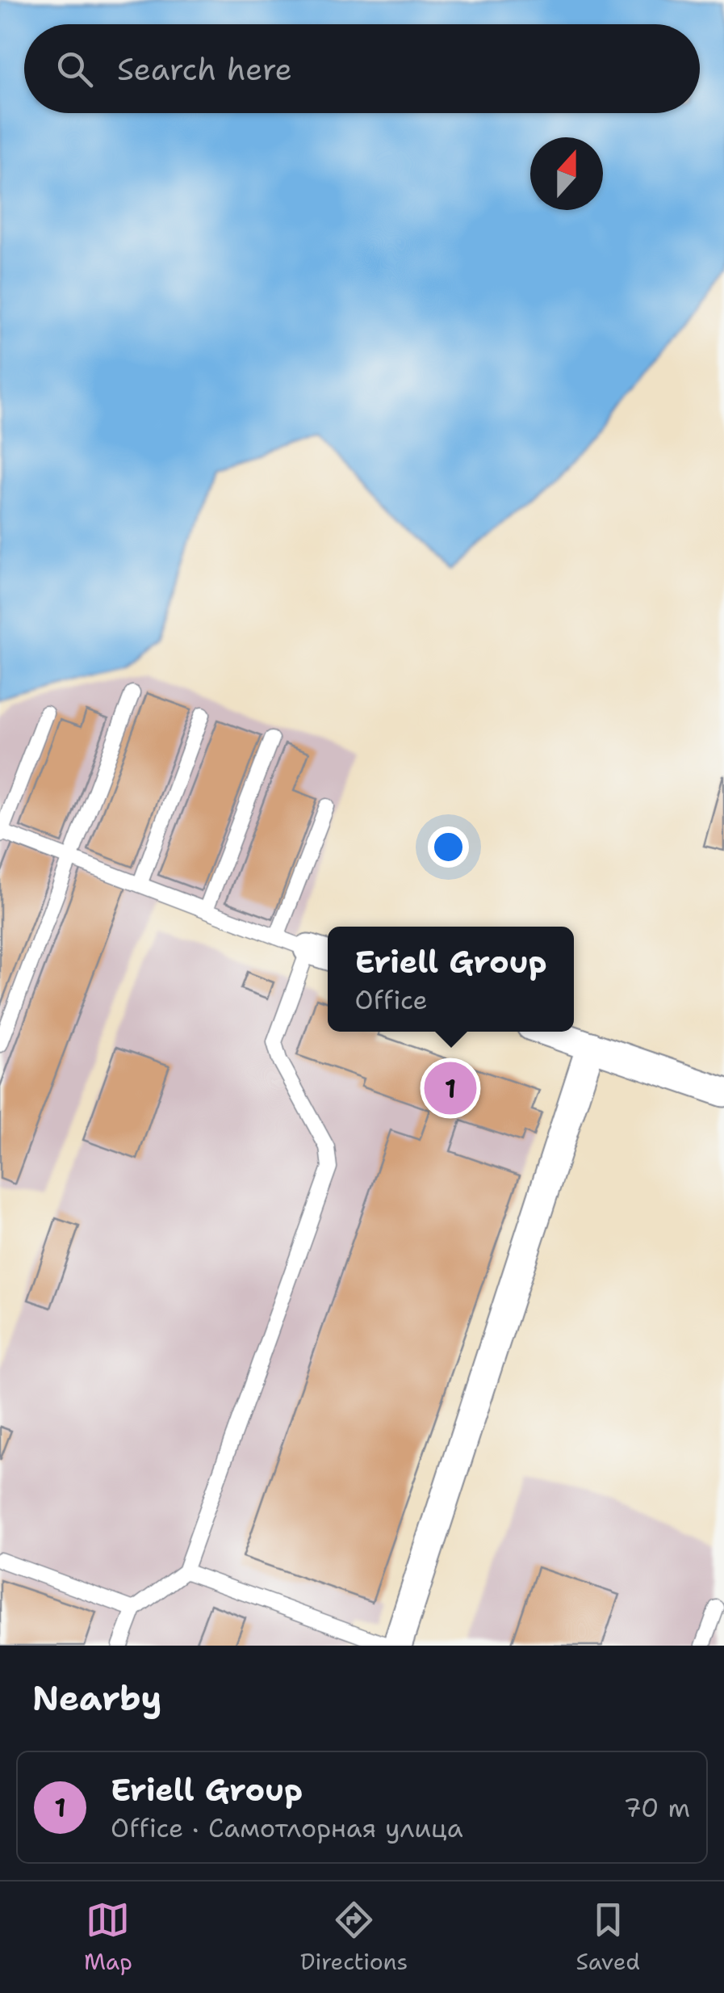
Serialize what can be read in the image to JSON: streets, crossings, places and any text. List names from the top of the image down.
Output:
{
  "north": "top",
  "page": {
    "search": "Search here",
    "popup": ["Eriell Group", "Office"],
    "pins": "1",
    "heading": "Nearby",
    "list": [
      {
        "mark": "1",
        "name": "Eriell Group",
        "note": "Office · Самотлорная улица",
        "value": "70 m"
      }
    ],
    "nav": ["Map", "Directions", "Saved"]
  }
}
